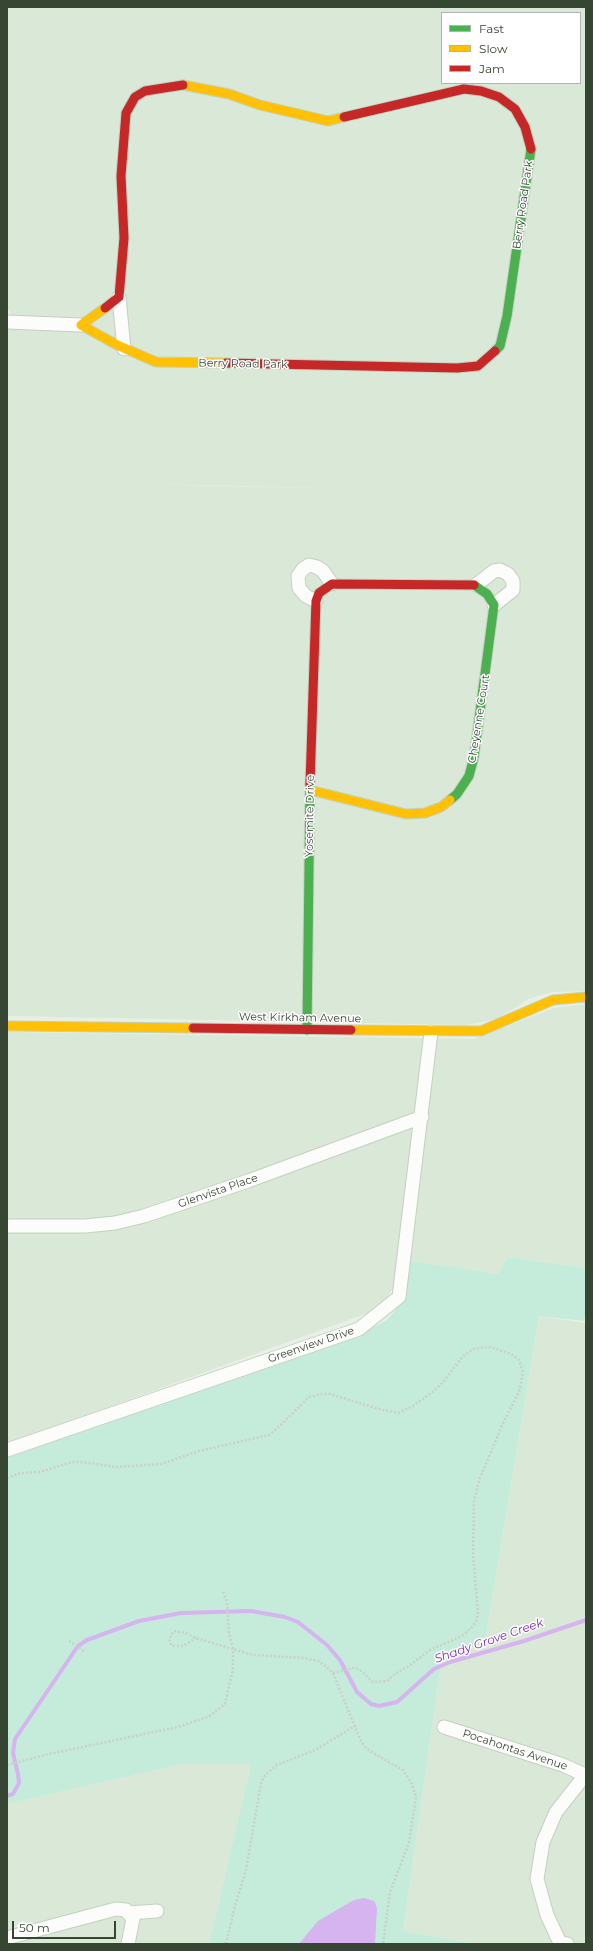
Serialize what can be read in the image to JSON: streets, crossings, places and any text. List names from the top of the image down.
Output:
{
  "streets": {
    "street": [
      "Berry Road Park",
      "Cheyenne Court",
      "Yosemite Drive",
      "West Kirkham Avenue",
      "Glenvista Place",
      "Greenview Drive",
      "Pocahontas Avenue"
    ]
  },
  "crossings": [
    ["Cheyenne Court", "Yosemite Drive"],
    ["Yosemite Drive", "West Kirkham Avenue"],
    ["West Kirkham Avenue", "Greenview Drive"],
    ["Glenvista Place", "Greenview Drive"]
  ],
  "water": ["Shady Grove Creek"],
  "legend": ["Fast", "Slow", "Jam"],
  "scale_bar": "50 m"
}
